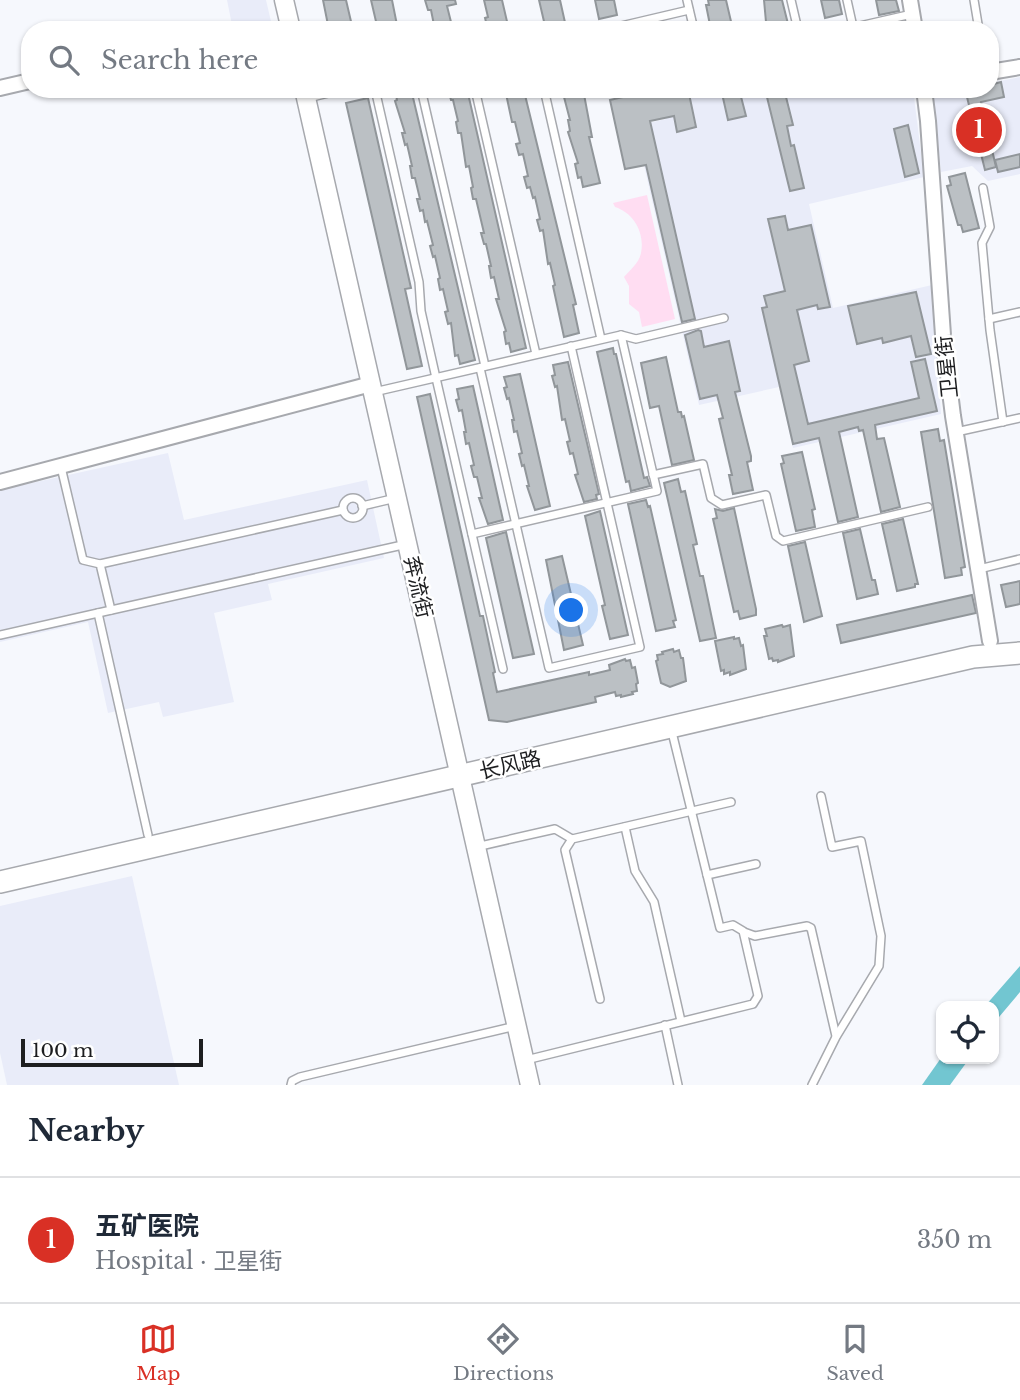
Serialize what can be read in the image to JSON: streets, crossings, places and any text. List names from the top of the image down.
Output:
{
  "streets": {
    "main road": ["长风路"],
    "street": ["卫星街", "奔流街"]
  },
  "crossings": [
    ["卫星街", "长风路"],
    ["奔流街", "长风路"]
  ],
  "scale_bar": "100 m",
  "page": {
    "search": "Search here",
    "pins": "1",
    "scale": "100 m",
    "heading": "Nearby",
    "list": [
      {
        "mark": "1",
        "name": "五矿医院",
        "note": "Hospital · 卫星街",
        "value": "350 m"
      }
    ],
    "nav": ["Map", "Directions", "Saved"]
  }
}
